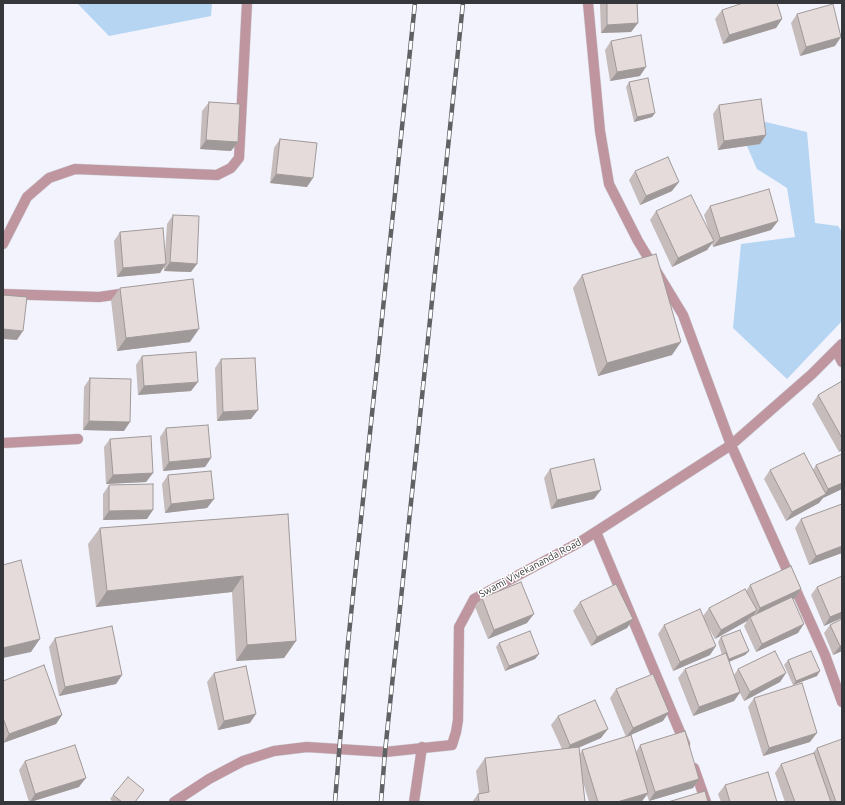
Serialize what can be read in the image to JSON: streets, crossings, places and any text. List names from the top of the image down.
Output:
{
  "streets": {
    "street": ["Swami Vivekananda Road"]
  }
}
